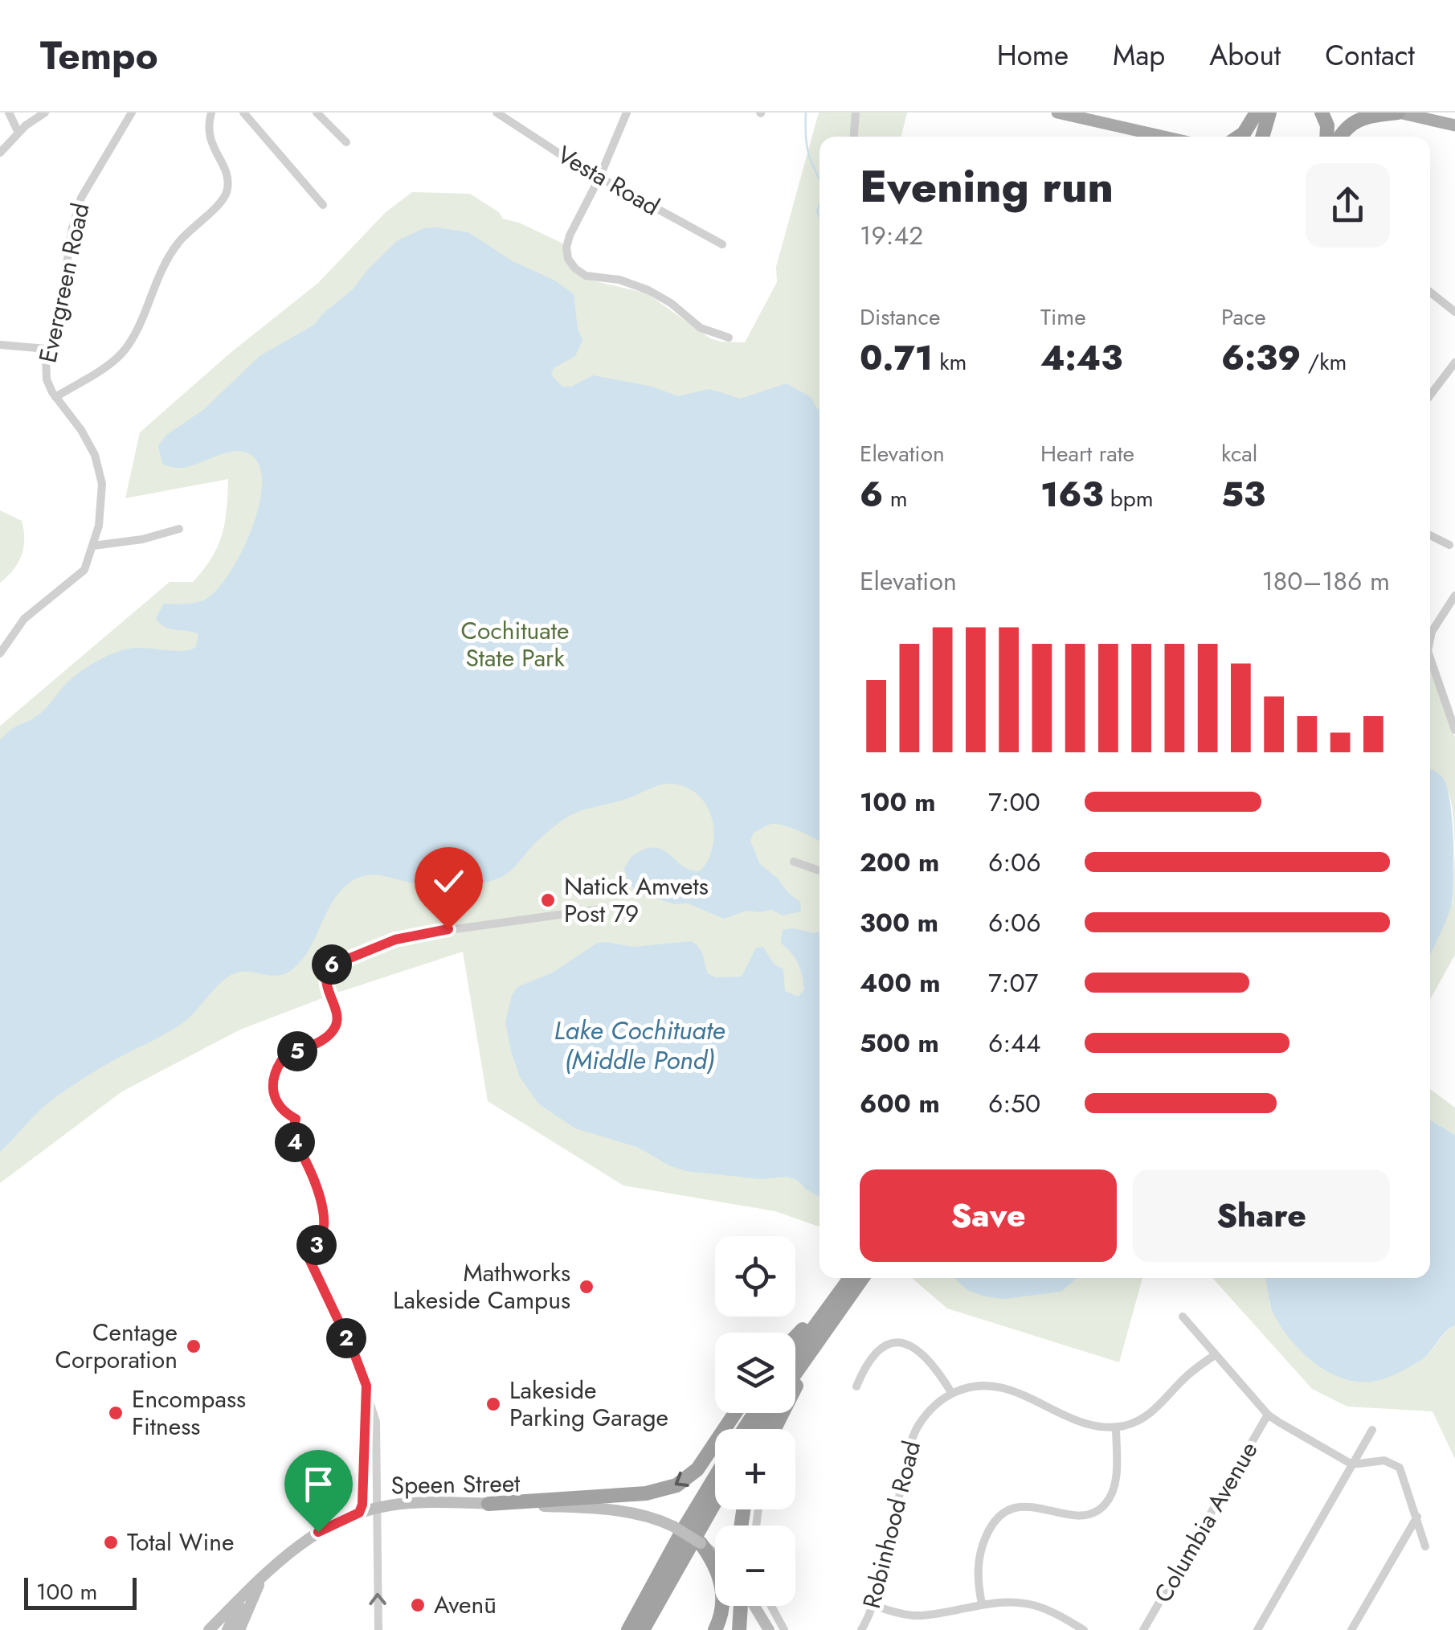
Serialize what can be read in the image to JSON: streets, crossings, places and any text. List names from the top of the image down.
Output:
{
  "streets": {
    "main road": ["Speen Street"],
    "street": [
      "Vesta Road",
      "Evergreen Road",
      "Columbia Avenue",
      "Robinhood Road"
    ]
  },
  "water": ["Lake Cochituate (Middle Pond)"],
  "parks": ["Cochituate State Park"],
  "places": [
    "Natick Amvets Post 79",
    "Mathworks Lakeside Campus",
    "Centage Corporation",
    "Lakeside Parking Garage",
    "Encompass Fitness",
    "Total Wine",
    "Avenū"
  ],
  "scale_bar": "100 m",
  "page": {
    "header": "Tempo",
    "nav": [
      "Home",
      "Map",
      "About",
      "Contact"
    ],
    "heading": ["Evening run", "19:42"],
    "stats": [
      ["Distance", "0.71 km"],
      ["Time", "4:43"],
      ["Pace", "6:39 /km"],
      ["Elevation", "6 m"],
      ["Heart rate", "163 bpm"],
      ["kcal", "53"]
    ],
    "chart": ["Elevation", "180–186 m"],
    "list": [
      {
        "name": "100 m",
        "note": "7:00"
      },
      {
        "name": "200 m",
        "note": "6:06"
      },
      {
        "name": "300 m",
        "note": "6:06"
      },
      {
        "name": "400 m",
        "note": "7:07"
      },
      {
        "name": "500 m",
        "note": "6:44"
      },
      {
        "name": "600 m",
        "note": "6:50"
      }
    ],
    "pins": [
      "6",
      "5",
      "4",
      "3",
      "2"
    ],
    "buttons": ["Save", "Share"],
    "map_buttons": ["+", "−"],
    "scale": "100 m"
  }
}
